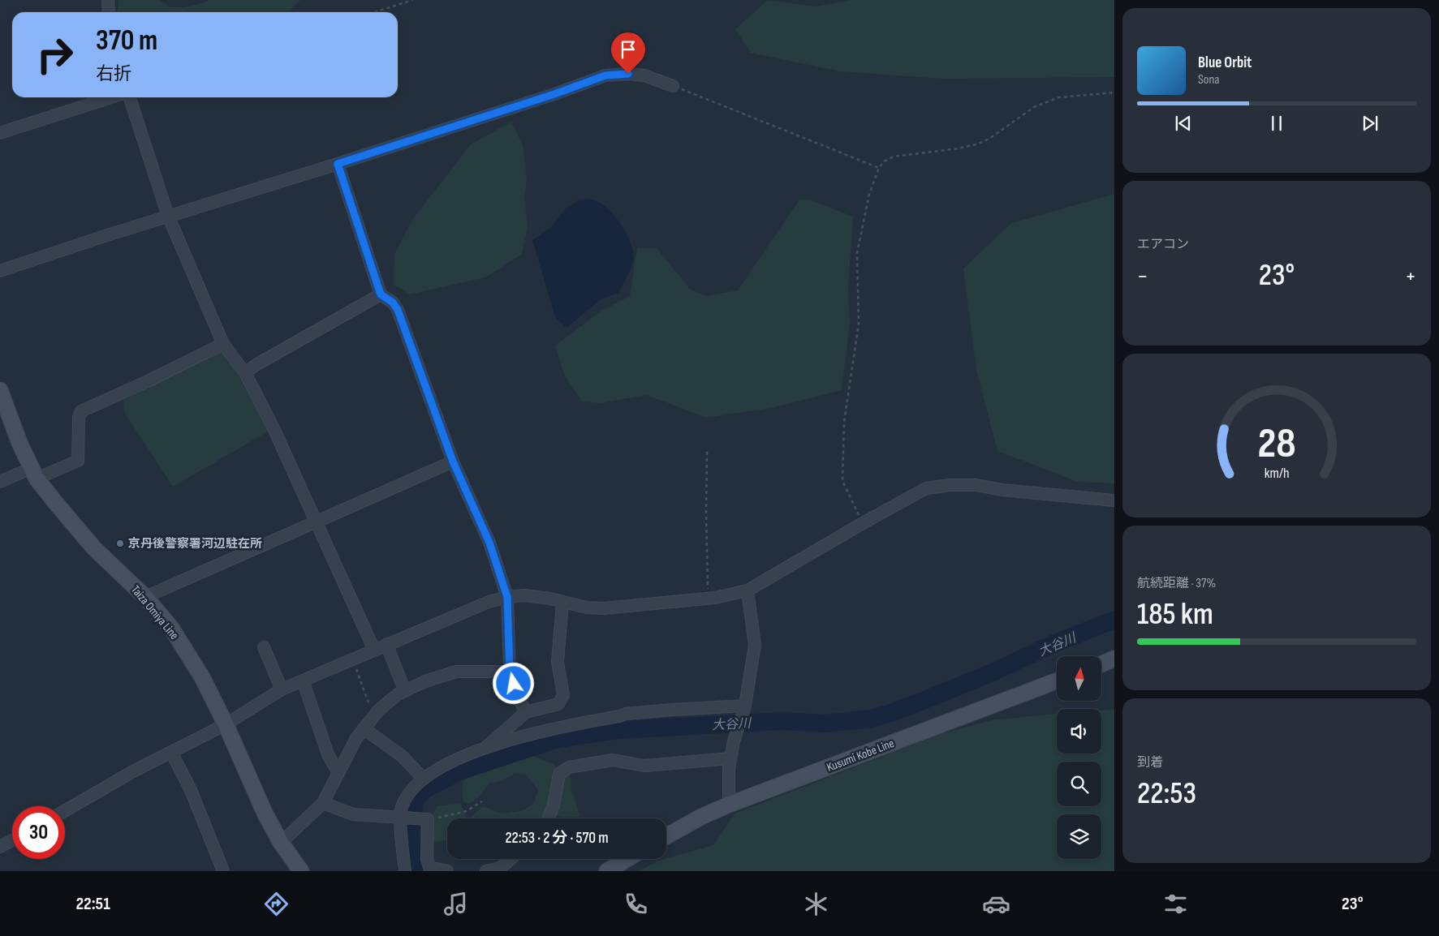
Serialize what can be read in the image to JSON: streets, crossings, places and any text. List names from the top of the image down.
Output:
{
  "streets": {
    "main road": ["Taiza Omiya Line", "Kusumi Kobe Line"]
  },
  "water": ["大谷川"],
  "places": ["京丹後警察署河辺駐在所"],
  "north": "top",
  "page": {
    "turn": ["370 m", "右折"],
    "song": ["Blue Orbit", "Sona"],
    "tile": [
      "エアコン",
      ["航続距離 · 37%", "185 km"],
      ["到着", "22:53"]
    ],
    "heat": ["−", "23°", "+"],
    "limit": "30",
    "trip": "22:53 · 2 分 · 570 m",
    "tabs": ["22:51", "23°"],
    "gauge": ["28", "km/h"]
  }
}
